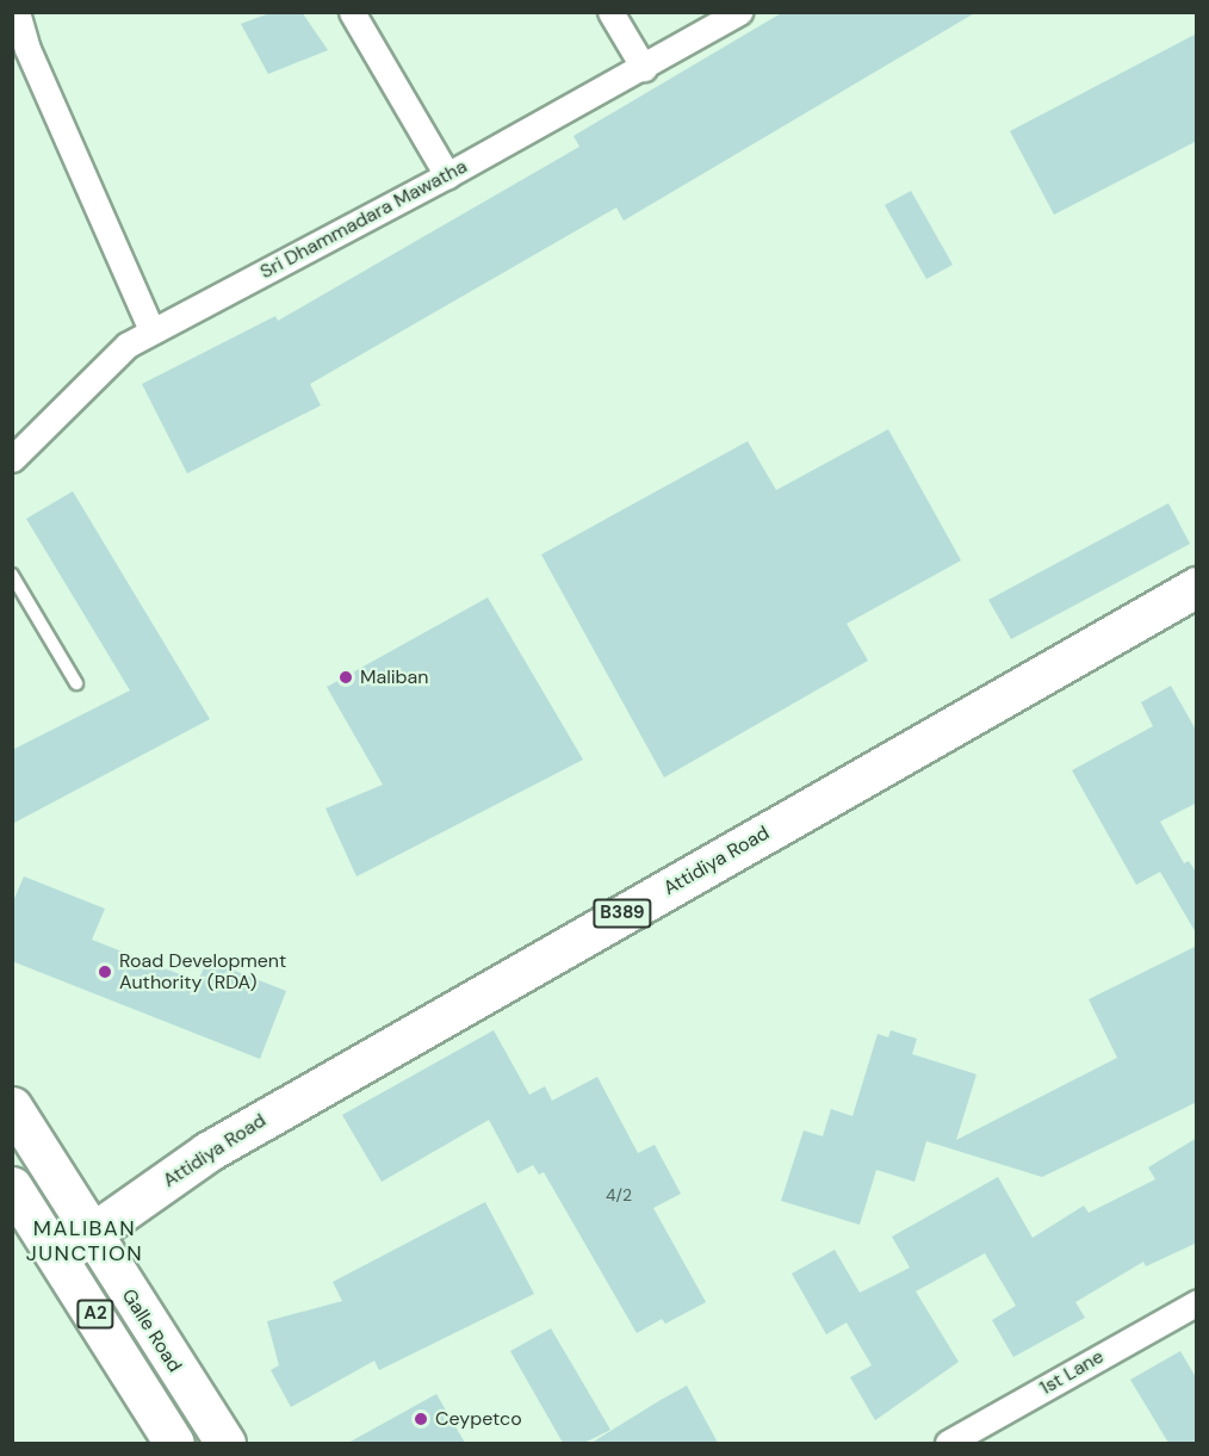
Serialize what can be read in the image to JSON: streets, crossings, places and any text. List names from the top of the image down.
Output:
{
  "streets": {
    "main road": [
      "Attidiya Road",
      "B389",
      "A2",
      "Galle Road"
    ],
    "street": ["Sri Dhammadara Mawatha", "1st Lane"]
  },
  "crossings": [
    ["Attidiya Road", "Galle Road"]
  ],
  "districts": ["MALIBAN JUNCTION"],
  "places": ["Maliban", "Road Development Authority (RDA)", "Ceypetco"],
  "house_numbers": ["4/2"]
}
